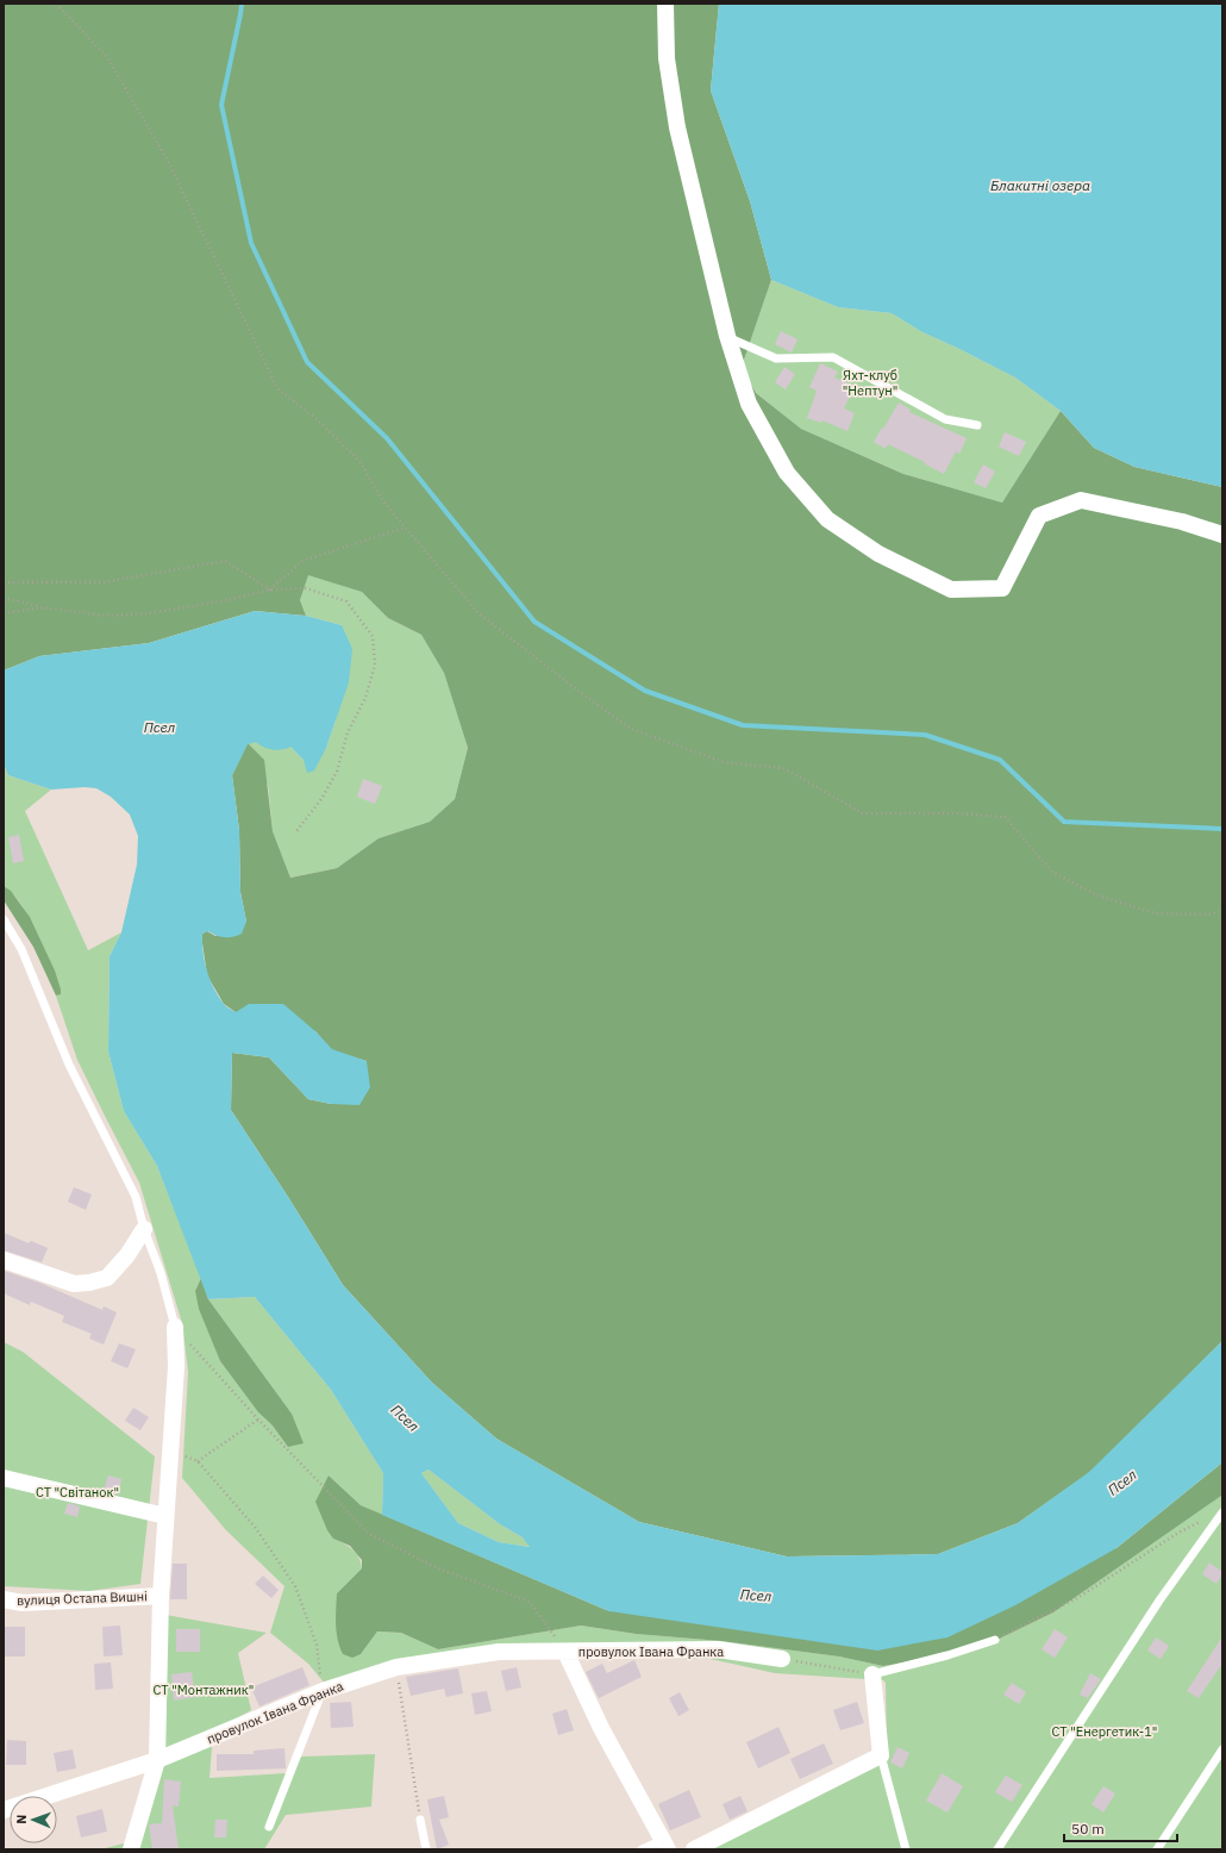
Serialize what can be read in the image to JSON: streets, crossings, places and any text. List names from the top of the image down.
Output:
{
  "streets": {
    "street": ["вулиця Остапа Вишні", "провулок Івана Франка"]
  },
  "water": ["Блакитні озера", "Псел"],
  "parks": [
    "Яхт-клуб \"Нептун\"",
    "СТ \"Світанок\"",
    "СТ \"Монтажник\"",
    "СТ \"Енергетик-1\""
  ],
  "scale_bar": "50 m",
  "north": "left"
}
